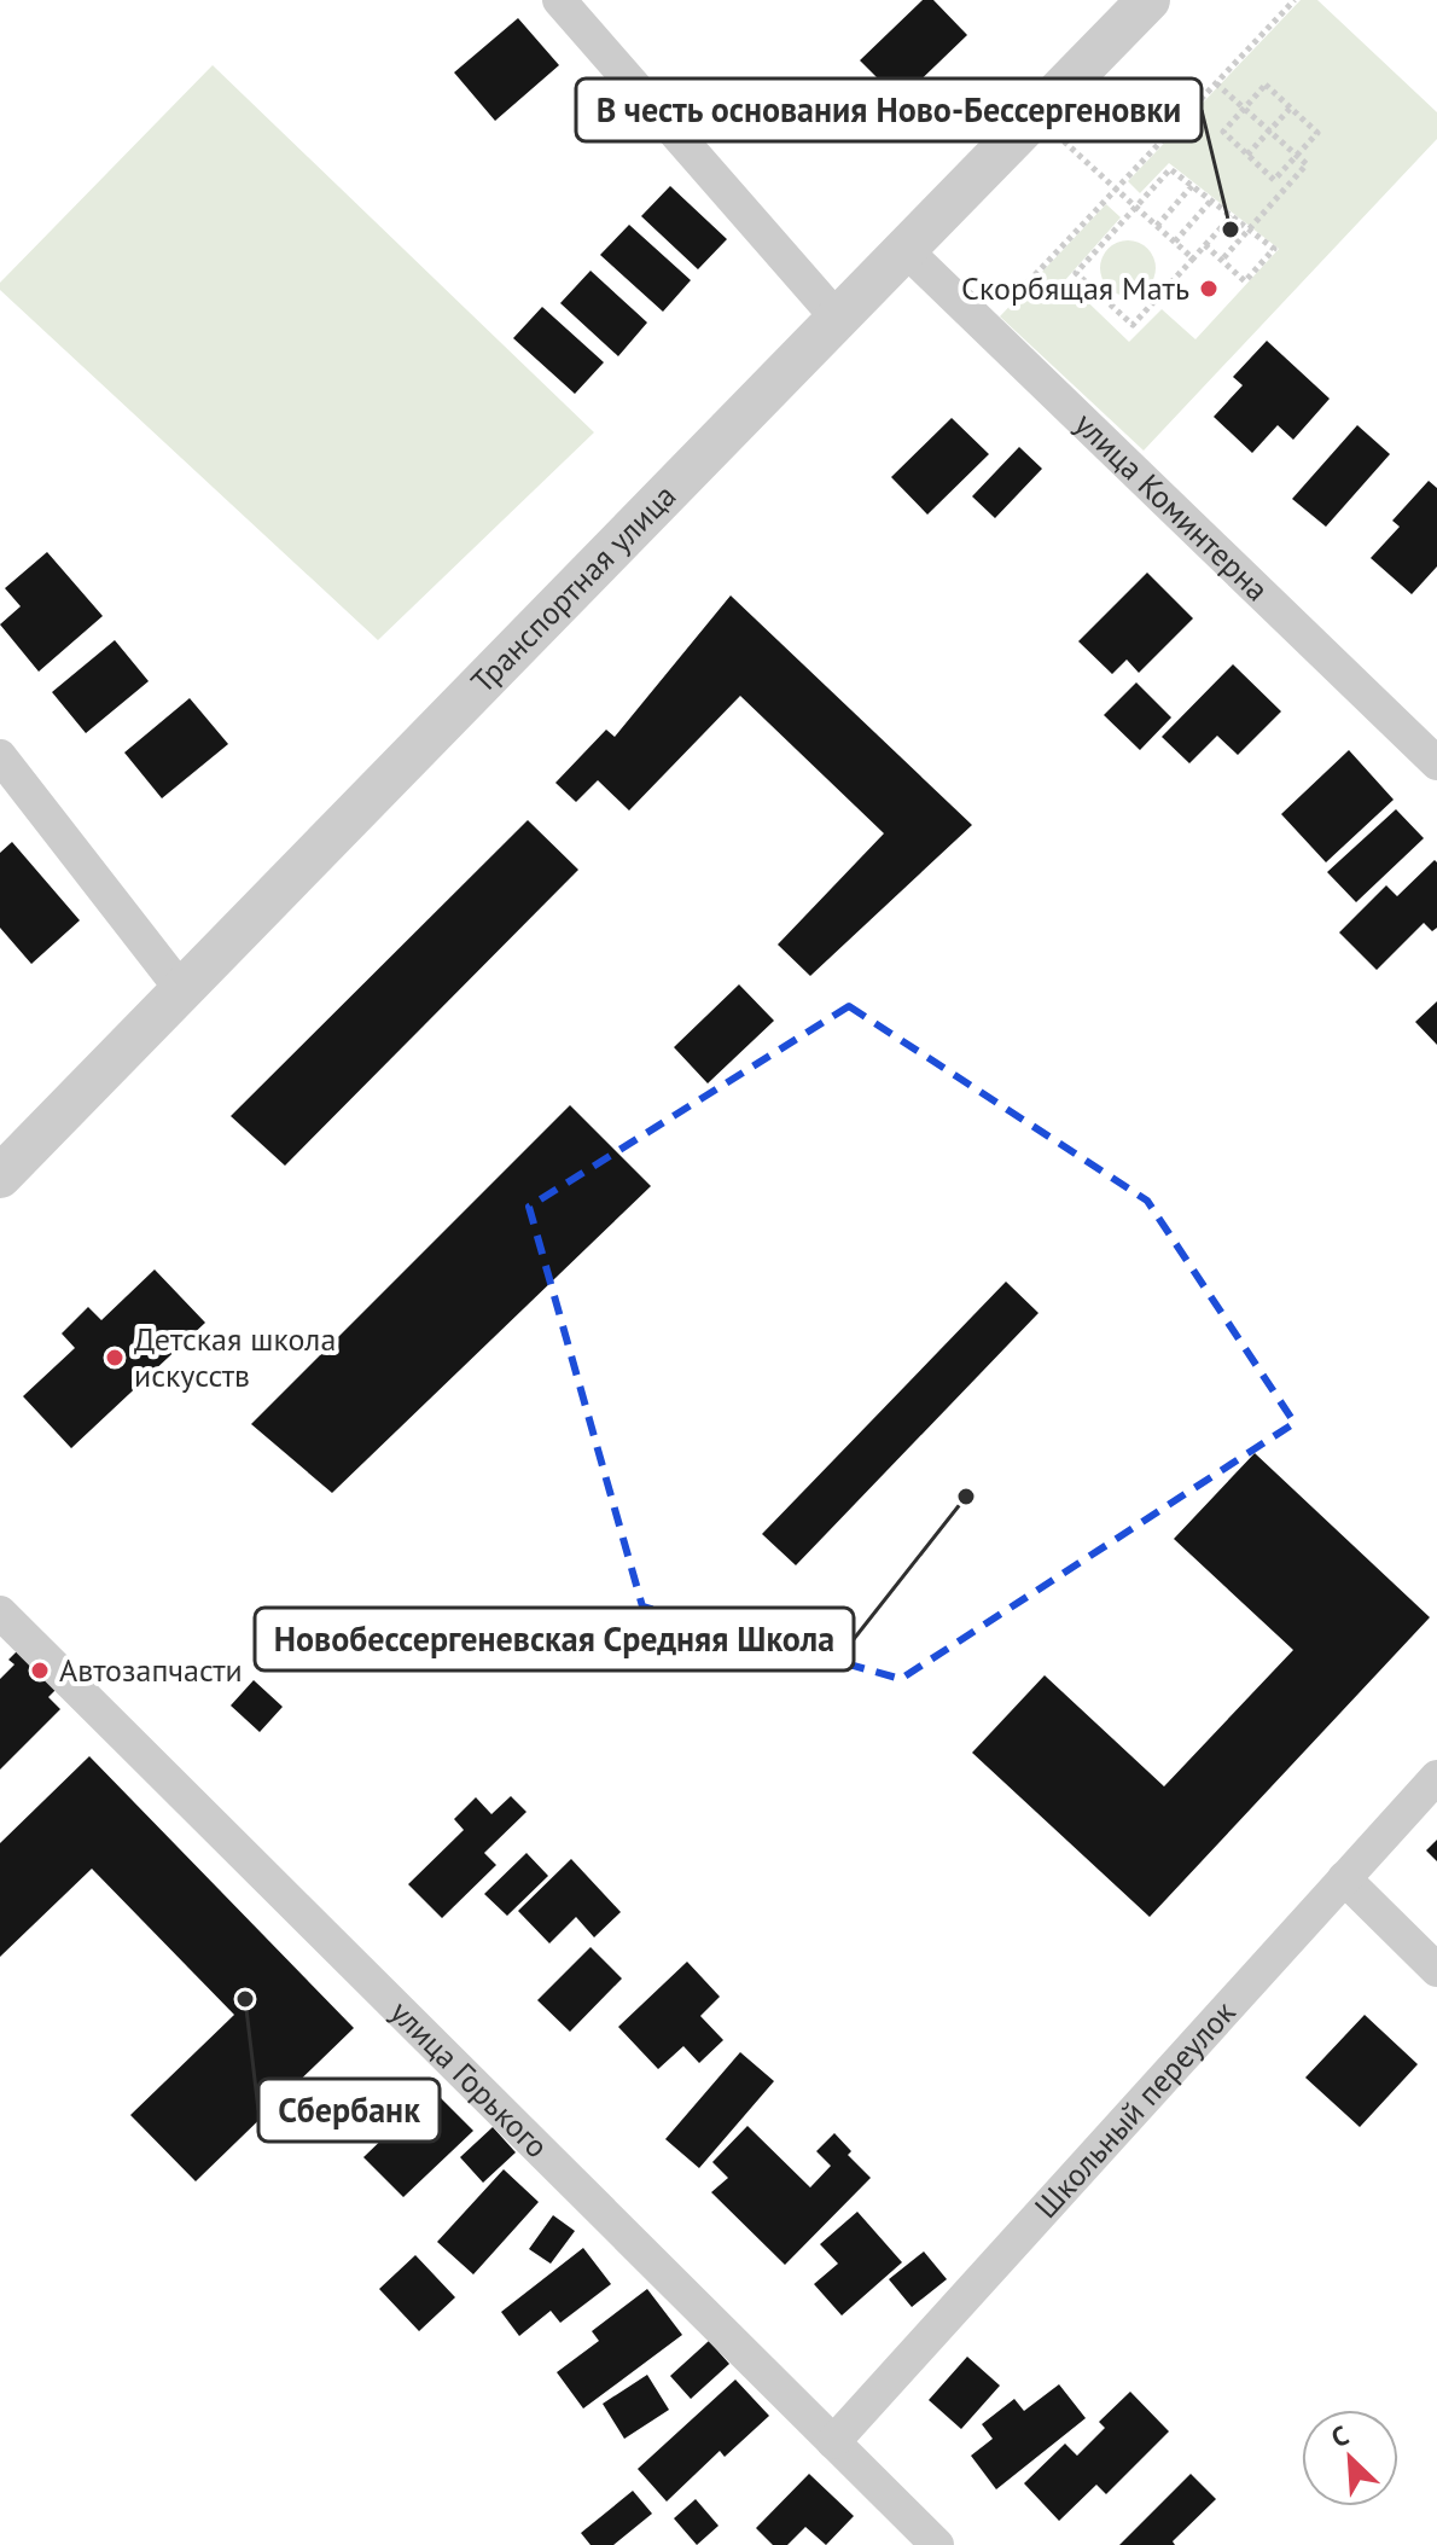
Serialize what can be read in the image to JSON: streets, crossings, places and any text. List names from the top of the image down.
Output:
{
  "streets": {
    "street": [
      "улица Коминтерна",
      "Транспортная улица",
      "улица Горького",
      "Школьный переулок"
    ]
  },
  "crossings": [
    ["улица Коминтерна", "Транспортная улица"],
    ["улица Горького", "Школьный переулок"]
  ],
  "places": [
    "В честь основания Ново-Бессергеновки",
    "Скорбящая Мать",
    "Детская школа искусств",
    "Новобессергеневская Средняя Школа",
    "Автозапчасти",
    "Сбербанк"
  ],
  "north": "top left"
}
